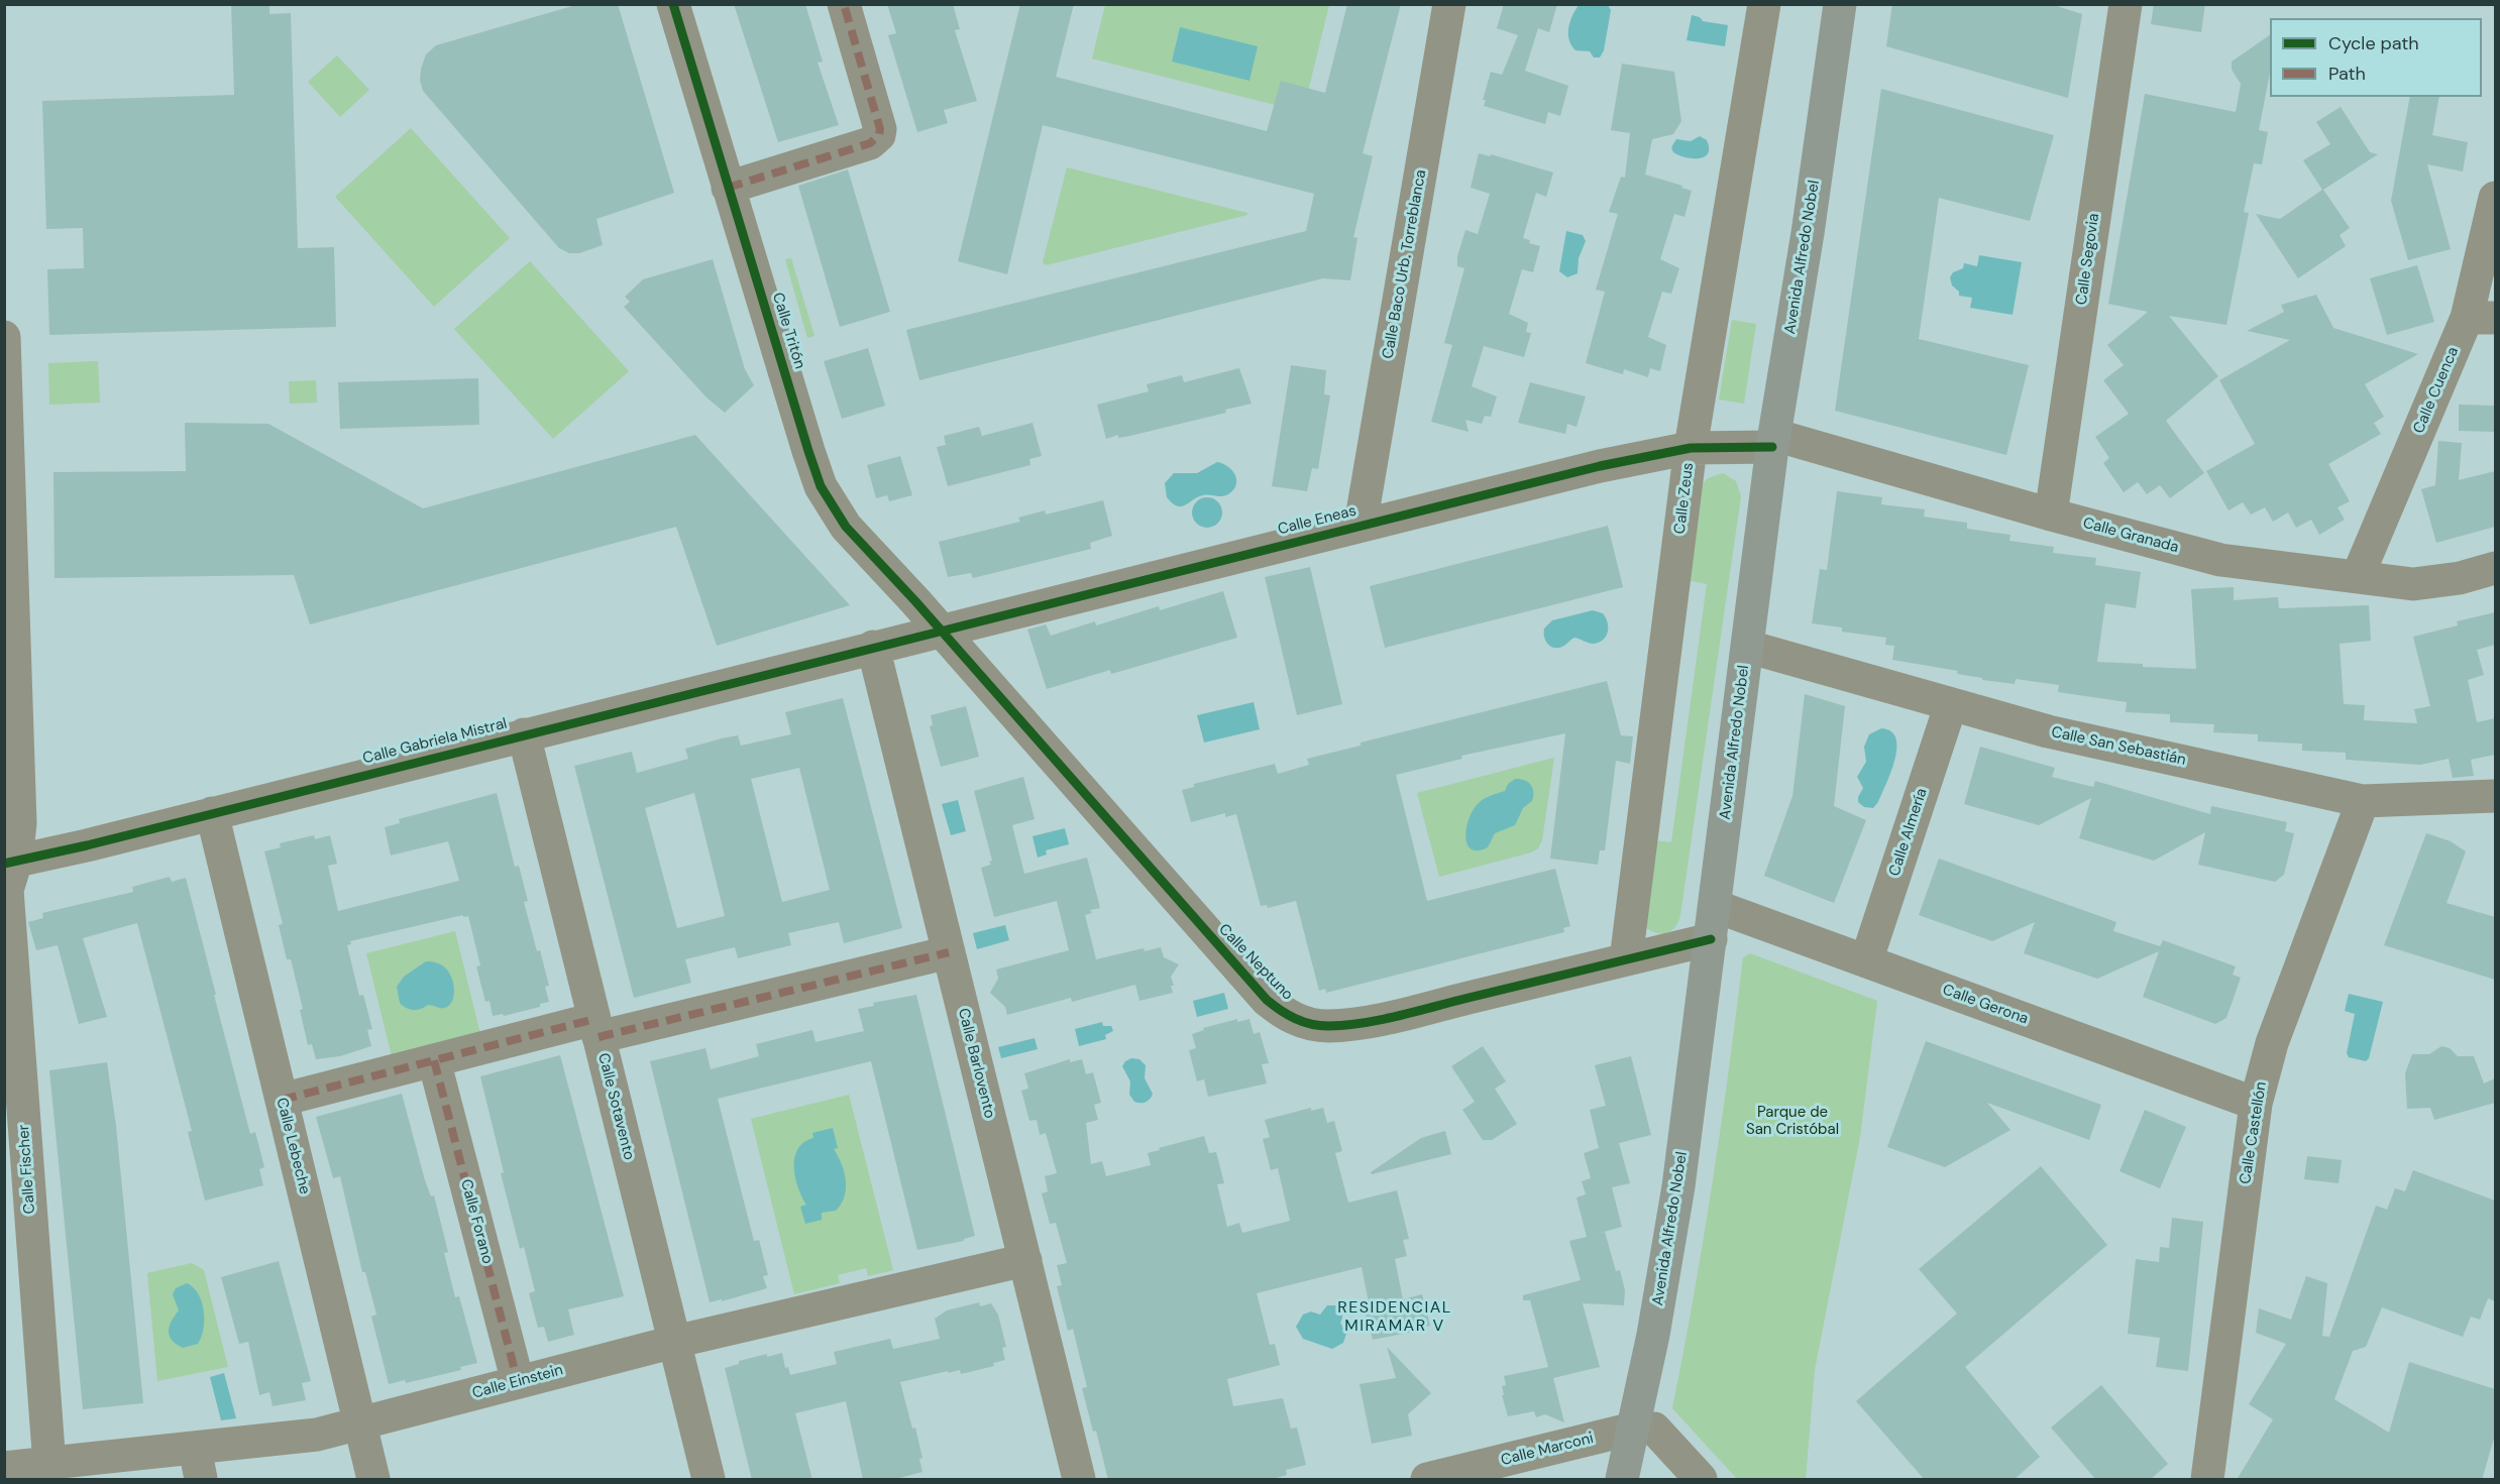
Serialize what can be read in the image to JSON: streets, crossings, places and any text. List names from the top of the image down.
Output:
{
  "streets": {
    "main road": ["Avenida Alfredo Nobel"],
    "street": [
      "Calle Segovia",
      "Calle Baco Urb. Torreblanca",
      "Calle Tritón",
      "Calle Cuenca",
      "Calle Zeus",
      "Calle Eneas",
      "Calle Granada",
      "Calle Gabriela Mistral",
      "Calle San Sebastián",
      "Calle Almería",
      "Calle Neptuno",
      "Calle Gerona",
      "Calle Barlovento",
      "Calle Sotavento",
      "Calle Castellón",
      "Calle Lebeche",
      "Calle Fischer",
      "Calle Forano",
      "Calle Einstein",
      "Calle Marconi"
    ]
  },
  "crossings": [
    ["Avenida Alfredo Nobel", "Calle Eneas"],
    ["Avenida Alfredo Nobel", "Calle Granada"],
    ["Avenida Alfredo Nobel", "Calle San Sebastián"],
    ["Avenida Alfredo Nobel", "Calle Neptuno"],
    ["Avenida Alfredo Nobel", "Calle Gerona"],
    ["Avenida Alfredo Nobel", "Calle Marconi"],
    ["Calle Segovia", "Calle Granada"],
    ["Calle Baco Urb. Torreblanca", "Calle Eneas"],
    ["Calle Tritón", "Calle Eneas"],
    ["Calle Tritón", "Calle Neptuno"],
    ["Calle Cuenca", "Calle Granada"],
    ["Calle Zeus", "Calle Eneas"],
    ["Calle Zeus", "Calle Neptuno"],
    ["Calle Eneas", "Calle Granada"],
    ["Calle Eneas", "Calle Gabriela Mistral"],
    ["Calle Eneas", "Calle Neptuno"],
    ["Calle Eneas", "Calle Barlovento"],
    ["Calle Gabriela Mistral", "Calle Barlovento"],
    ["Calle Gabriela Mistral", "Calle Sotavento"],
    ["Calle Gabriela Mistral", "Calle Lebeche"],
    ["Calle Gabriela Mistral", "Calle Fischer"],
    ["Calle San Sebastián", "Calle Almería"],
    ["Calle San Sebastián", "Calle Castellón"],
    ["Calle Almería", "Calle Gerona"],
    ["Calle Gerona", "Calle Castellón"],
    ["Calle Barlovento", "Calle Einstein"],
    ["Calle Sotavento", "Calle Einstein"],
    ["Calle Lebeche", "Calle Einstein"],
    ["Calle Fischer", "Calle Einstein"],
    ["Calle Forano", "Calle Einstein"]
  ],
  "districts": ["RESIDENCIAL MIRAMAR V"],
  "parks": ["Parque de San Cristóbal"],
  "legend": ["Cycle path", "Path"]
}
